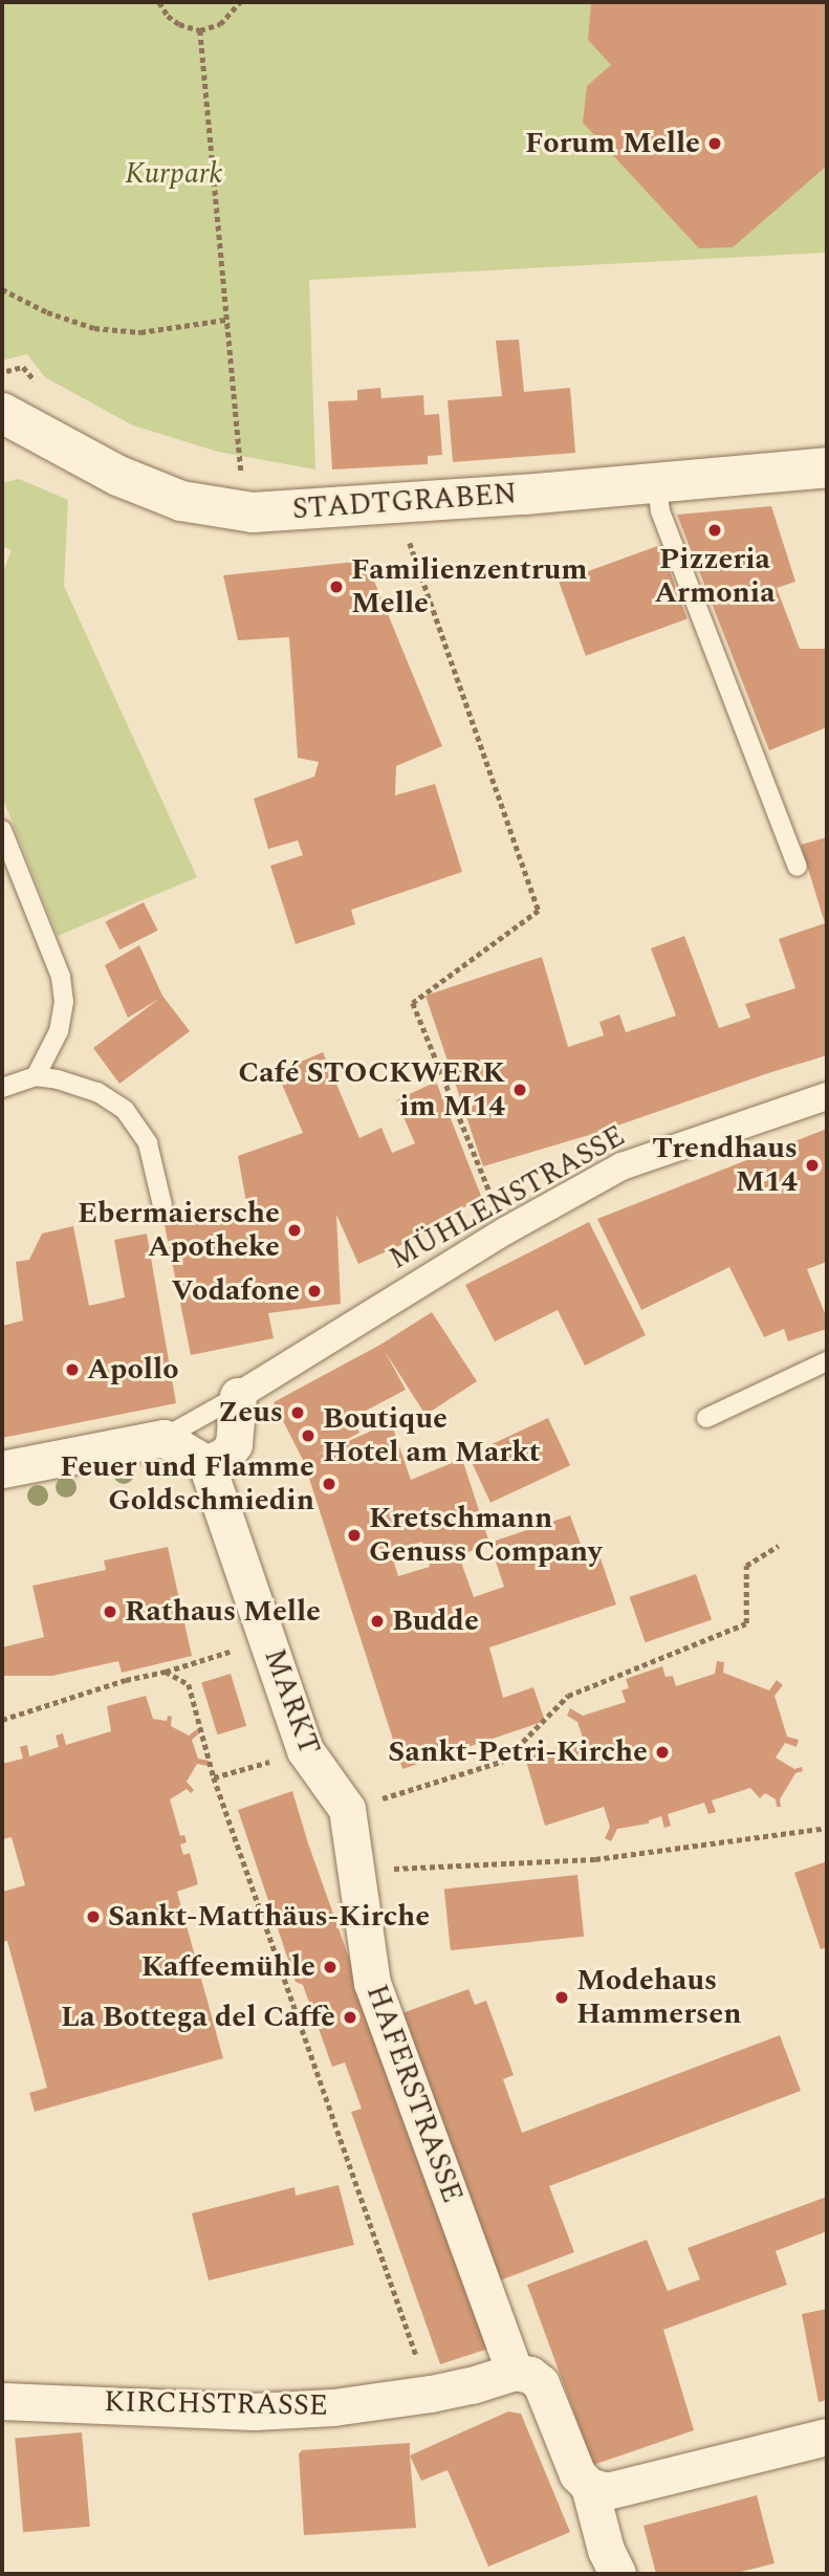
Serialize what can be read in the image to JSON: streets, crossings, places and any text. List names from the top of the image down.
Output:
{
  "streets": {
    "street": [
      "STADTGRABEN",
      "MÜHLENSTRASSE",
      "MARKT",
      "HAFERSTRASSE",
      "KIRCHSTRASSE"
    ]
  },
  "crossings": [
    ["MARKT", "HAFERSTRASSE"],
    ["HAFERSTRASSE", "KIRCHSTRASSE"]
  ],
  "parks": ["Kurpark"],
  "places": [
    "Forum Melle",
    "Pizzeria Armonia",
    "Familienzentrum Melle",
    "Café STOCKWERK im M14",
    "Trendhaus M14",
    "Ebermaiersche Apotheke",
    "Vodafone",
    "Apollo",
    "Zeus",
    "Boutique Hotel am Markt",
    "Feuer und Flamme Goldschmiedin",
    "Kretschmann Genuss Company",
    "Rathaus Melle",
    "Budde",
    "Sankt-Petri-Kirche",
    "Sankt-Matthäus-Kirche",
    "Kaffeemühle",
    "Modehaus Hammersen",
    "La Bottega del Caffè"
  ]
}
